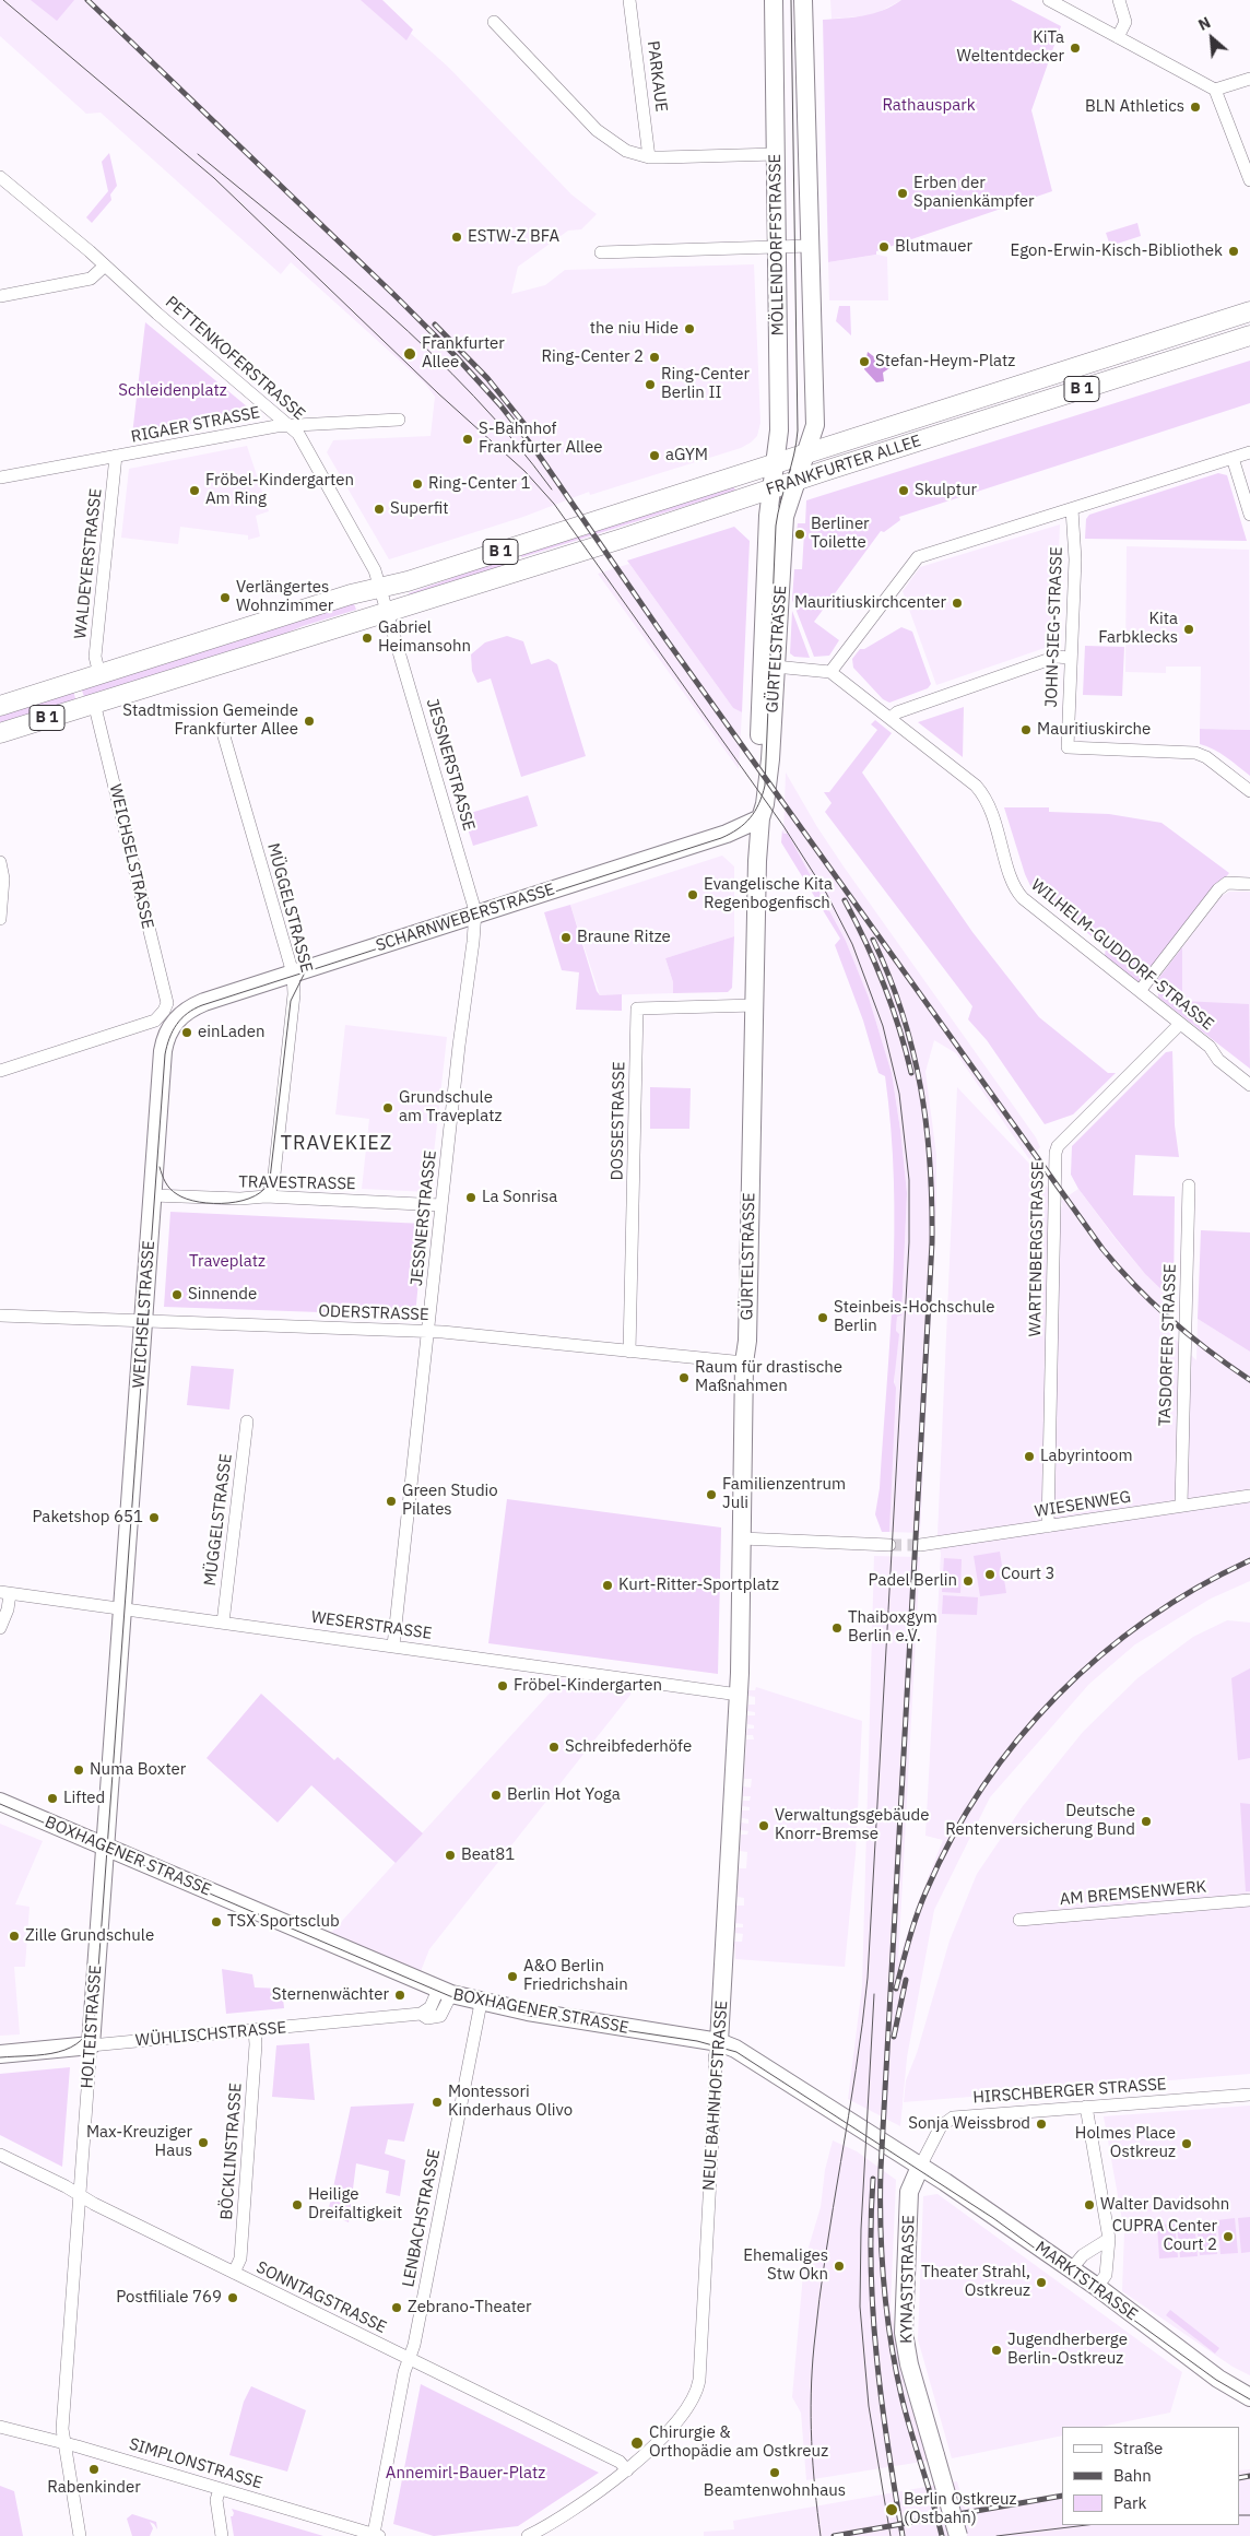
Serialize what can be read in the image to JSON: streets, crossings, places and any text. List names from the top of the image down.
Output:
{
  "streets": {
    "main road": [
      "MÖLLENDORFFSTRASSE",
      "B 1",
      "FRANKFURTER ALLEE",
      "GÜRTELSTRASSE",
      "WEICHSELSTRASSE",
      "SCHARNWEBERSTRASSE",
      "BOXHAGENER STRASSE",
      "HOLTEISTRASSE",
      "WÜHLISCHSTRASSE",
      "NEUE BAHNHOFSTRASSE",
      "KYNASTSTRASSE",
      "MARKTSTRASSE"
    ],
    "street": [
      "PARKAUE",
      "PETTENKOFERSTRASSE",
      "RIGAER STRASSE",
      "WALDEYERSTRASSE",
      "JOHN-SIEG-STRASSE",
      "JESSNERSTRASSE",
      "MÜGGELSTRASSE",
      "WILHELM-GUDDORF-STRASSE",
      "DOSSESTRASSE",
      "TRAVESTRASSE",
      "WARTENBERGSTRASSE",
      "ODERSTRASSE",
      "TASDORFER STRASSE",
      "WIESENWEG",
      "WESERSTRASSE",
      "AM BREMSENWERK",
      "HIRSCHBERGER STRASSE",
      "BÖCKLINSTRASSE",
      "LENBACHSTRASSE",
      "SONNTAGSTRASSE",
      "SIMPLONSTRASSE"
    ]
  },
  "crossings": [
    ["MÖLLENDORFFSTRASSE", "FRANKFURTER ALLEE"],
    ["MÖLLENDORFFSTRASSE", "GÜRTELSTRASSE"],
    ["PETTENKOFERSTRASSE", "RIGAER STRASSE"],
    ["PETTENKOFERSTRASSE", "FRANKFURTER ALLEE"],
    ["PETTENKOFERSTRASSE", "JESSNERSTRASSE"],
    ["RIGAER STRASSE", "WALDEYERSTRASSE"],
    ["FRANKFURTER ALLEE", "WALDEYERSTRASSE"],
    ["FRANKFURTER ALLEE", "GÜRTELSTRASSE"],
    ["FRANKFURTER ALLEE", "JESSNERSTRASSE"],
    ["FRANKFURTER ALLEE", "WEICHSELSTRASSE"],
    ["GÜRTELSTRASSE", "SCHARNWEBERSTRASSE"],
    ["GÜRTELSTRASSE", "DOSSESTRASSE"],
    ["GÜRTELSTRASSE", "ODERSTRASSE"],
    ["GÜRTELSTRASSE", "WESERSTRASSE"],
    ["GÜRTELSTRASSE", "NEUE BAHNHOFSTRASSE"],
    ["JESSNERSTRASSE", "SCHARNWEBERSTRASSE"],
    ["JESSNERSTRASSE", "TRAVESTRASSE"],
    ["JESSNERSTRASSE", "ODERSTRASSE"],
    ["JESSNERSTRASSE", "WESERSTRASSE"],
    ["WEICHSELSTRASSE", "SCHARNWEBERSTRASSE"],
    ["WEICHSELSTRASSE", "TRAVESTRASSE"],
    ["WEICHSELSTRASSE", "ODERSTRASSE"],
    ["WEICHSELSTRASSE", "WESERSTRASSE"],
    ["WEICHSELSTRASSE", "HOLTEISTRASSE"],
    ["MÜGGELSTRASSE", "SCHARNWEBERSTRASSE"],
    ["MÜGGELSTRASSE", "TRAVESTRASSE"],
    ["MÜGGELSTRASSE", "WESERSTRASSE"],
    ["WILHELM-GUDDORF-STRASSE", "WARTENBERGSTRASSE"],
    ["DOSSESTRASSE", "ODERSTRASSE"],
    ["WARTENBERGSTRASSE", "WIESENWEG"],
    ["TASDORFER STRASSE", "WIESENWEG"],
    ["WESERSTRASSE", "HOLTEISTRASSE"],
    ["WESERSTRASSE", "NEUE BAHNHOFSTRASSE"],
    ["BOXHAGENER STRASSE", "HOLTEISTRASSE"],
    ["BOXHAGENER STRASSE", "WÜHLISCHSTRASSE"],
    ["BOXHAGENER STRASSE", "HIRSCHBERGER STRASSE"],
    ["BOXHAGENER STRASSE", "NEUE BAHNHOFSTRASSE"],
    ["BOXHAGENER STRASSE", "LENBACHSTRASSE"],
    ["BOXHAGENER STRASSE", "KYNASTSTRASSE"],
    ["BOXHAGENER STRASSE", "MARKTSTRASSE"],
    ["HOLTEISTRASSE", "WÜHLISCHSTRASSE"],
    ["HOLTEISTRASSE", "SONNTAGSTRASSE"],
    ["HOLTEISTRASSE", "SIMPLONSTRASSE"],
    ["WÜHLISCHSTRASSE", "BÖCKLINSTRASSE"],
    ["HIRSCHBERGER STRASSE", "KYNASTSTRASSE"],
    ["HIRSCHBERGER STRASSE", "MARKTSTRASSE"],
    ["NEUE BAHNHOFSTRASSE", "SONNTAGSTRASSE"],
    ["BÖCKLINSTRASSE", "SONNTAGSTRASSE"],
    ["LENBACHSTRASSE", "SONNTAGSTRASSE"],
    ["LENBACHSTRASSE", "SIMPLONSTRASSE"],
    ["KYNASTSTRASSE", "MARKTSTRASSE"]
  ],
  "districts": ["TRAVEKIEZ"],
  "parks": [
    "Rathauspark",
    "Schleidenplatz",
    "Traveplatz",
    "Annemirl-Bauer-Platz"
  ],
  "places": [
    "KiTa Weltentdecker",
    "BLN Athletics",
    "Erben der Spanienkämpfer",
    "ESTW-Z BFA",
    "Blutmauer",
    "Egon-Erwin-Kisch-Bibliothek",
    "the niu Hide",
    "Frankfurter Allee",
    "Ring-Center 2",
    "Stefan-Heym-Platz",
    "Ring-Center Berlin II",
    "S-Bahnhof Frankfurter Allee",
    "aGYM",
    "Ring-Center 1",
    "Fröbel-Kindergarten Am Ring",
    "Skulptur",
    "Superfit",
    "Berliner Toilette",
    "Verlängertes Wohnzimmer",
    "Mauritiuskirchcenter",
    "Kita Farbklecks",
    "Gabriel Heimansohn",
    "Stadtmission Gemeinde Frankfurter Allee",
    "Mauritiuskirche",
    "Evangelische Kita Regenbogenfisch",
    "Braune Ritze",
    "einLaden",
    "Grundschule am Traveplatz",
    "La Sonrisa",
    "Sinnende",
    "Steinbeis-Hochschule Berlin",
    "Raum für drastische Maßnahmen",
    "Labyrintoom",
    "Familienzentrum Juli",
    "Green Studio Pilates",
    "Paketshop 651",
    "Court 3",
    "Padel Berlin",
    "Kurt-Ritter-Sportplatz",
    "Thaiboxgym Berlin e.V.",
    "Fröbel-Kindergarten",
    "Schreibfederhöfe",
    "Numa Boxter",
    "Berlin Hot Yoga",
    "Lifted",
    "Deutsche Rentenversicherung Bund",
    "Verwaltungsgebäude Knorr-Bremse",
    "Beat81",
    "TSX Sportsclub",
    "Zille Grundschule",
    "A&O Berlin Friedrichshain",
    "Sternenwächter",
    "Montessori Kinderhaus Olivo",
    "Sonja Weissbrod",
    "Max-Kreuziger Haus",
    "Holmes Place Ostkreuz",
    "Heilige Dreifaltigkeit",
    "Walter Davidsohn",
    "CUPRA Center Court 2",
    "Ehemaliges Stw Okn",
    "Theater Strahl, Ostkreuz",
    "Postfiliale 769",
    "Zebrano-Theater",
    "Jugendherberge Berlin-Ostkreuz",
    "Chirurgie & Orthopädie am Ostkreuz",
    "Rabenkinder",
    "Beamtenwohnhaus",
    "Berlin Ostkreuz (Ostbahn)"
  ],
  "legend": ["Straße", "Bahn", "Park"],
  "north": "top left"
}
